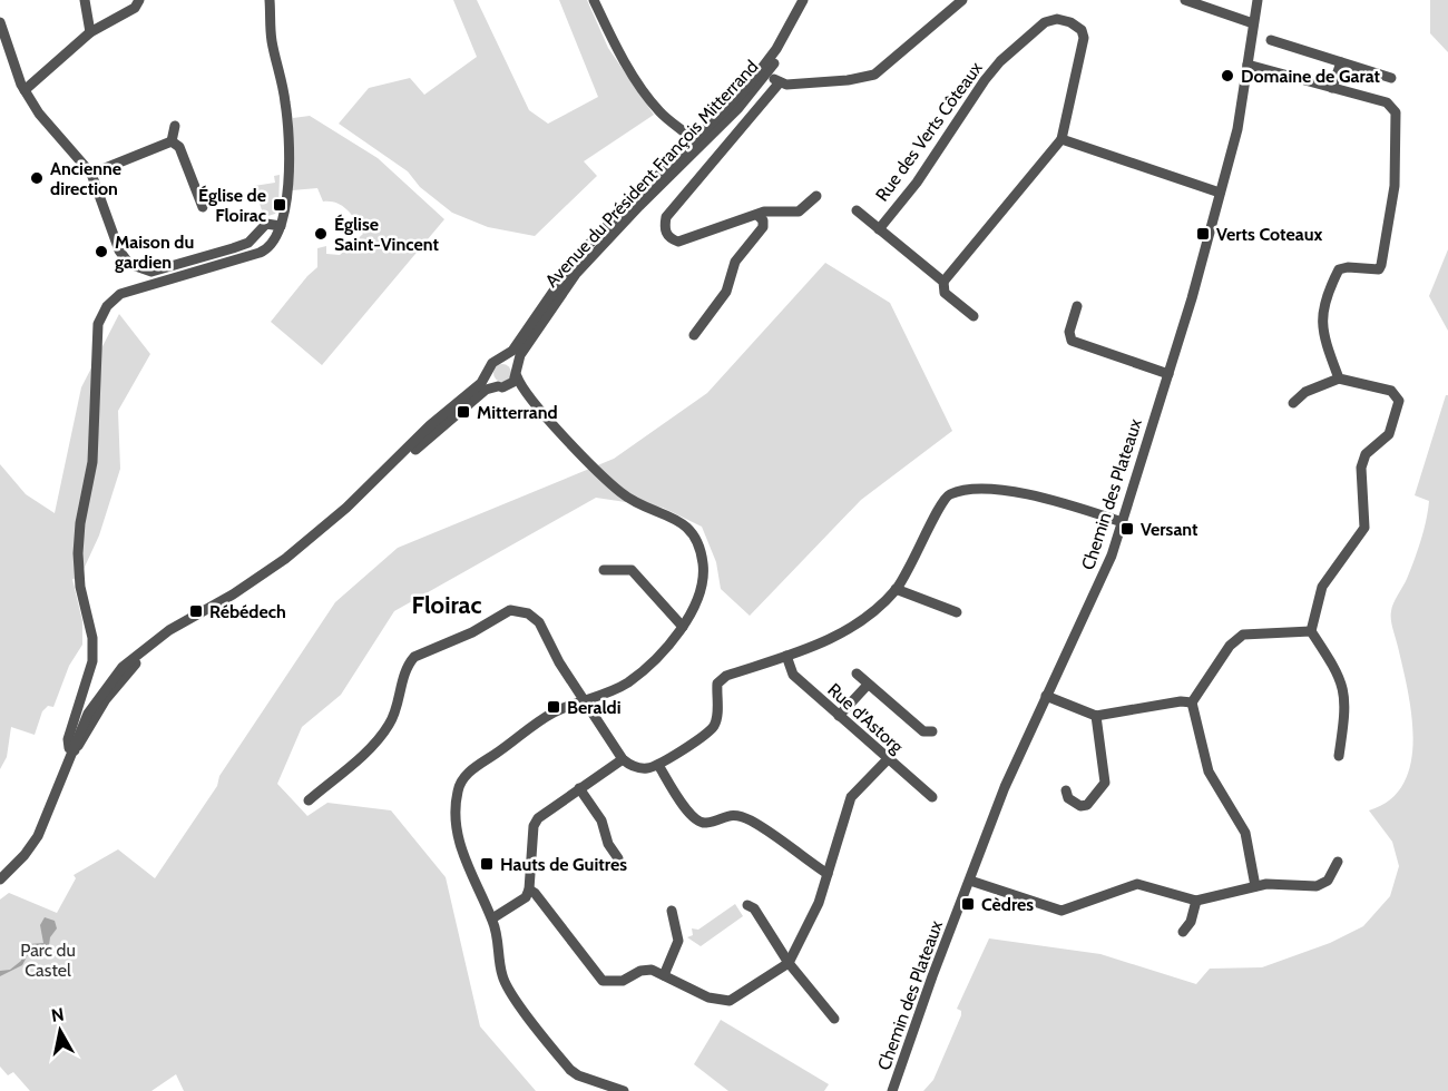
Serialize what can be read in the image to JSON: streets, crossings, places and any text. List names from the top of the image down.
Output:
{
  "streets": {
    "street": [
      "Rue des Verts Côteaux",
      "Avenue du Président François Mitterrand",
      "Chemin des Plateaux",
      "Rue d'Astorg"
    ]
  },
  "districts": ["Floirac"],
  "parks": ["Parc du Castel"],
  "places": {
    "other": [
      "Domaine de Garat",
      "Ancienne direction",
      "Église Saint-Vincent",
      "Maison du gardien"
    ],
    "transit": [
      "Église de Floirac",
      "Verts Coteaux",
      "Mitterrand",
      "Versant",
      "Rébédech",
      "Beraldi",
      "Hauts de Guitres",
      "Cèdres"
    ]
  },
  "north": "top"
}
